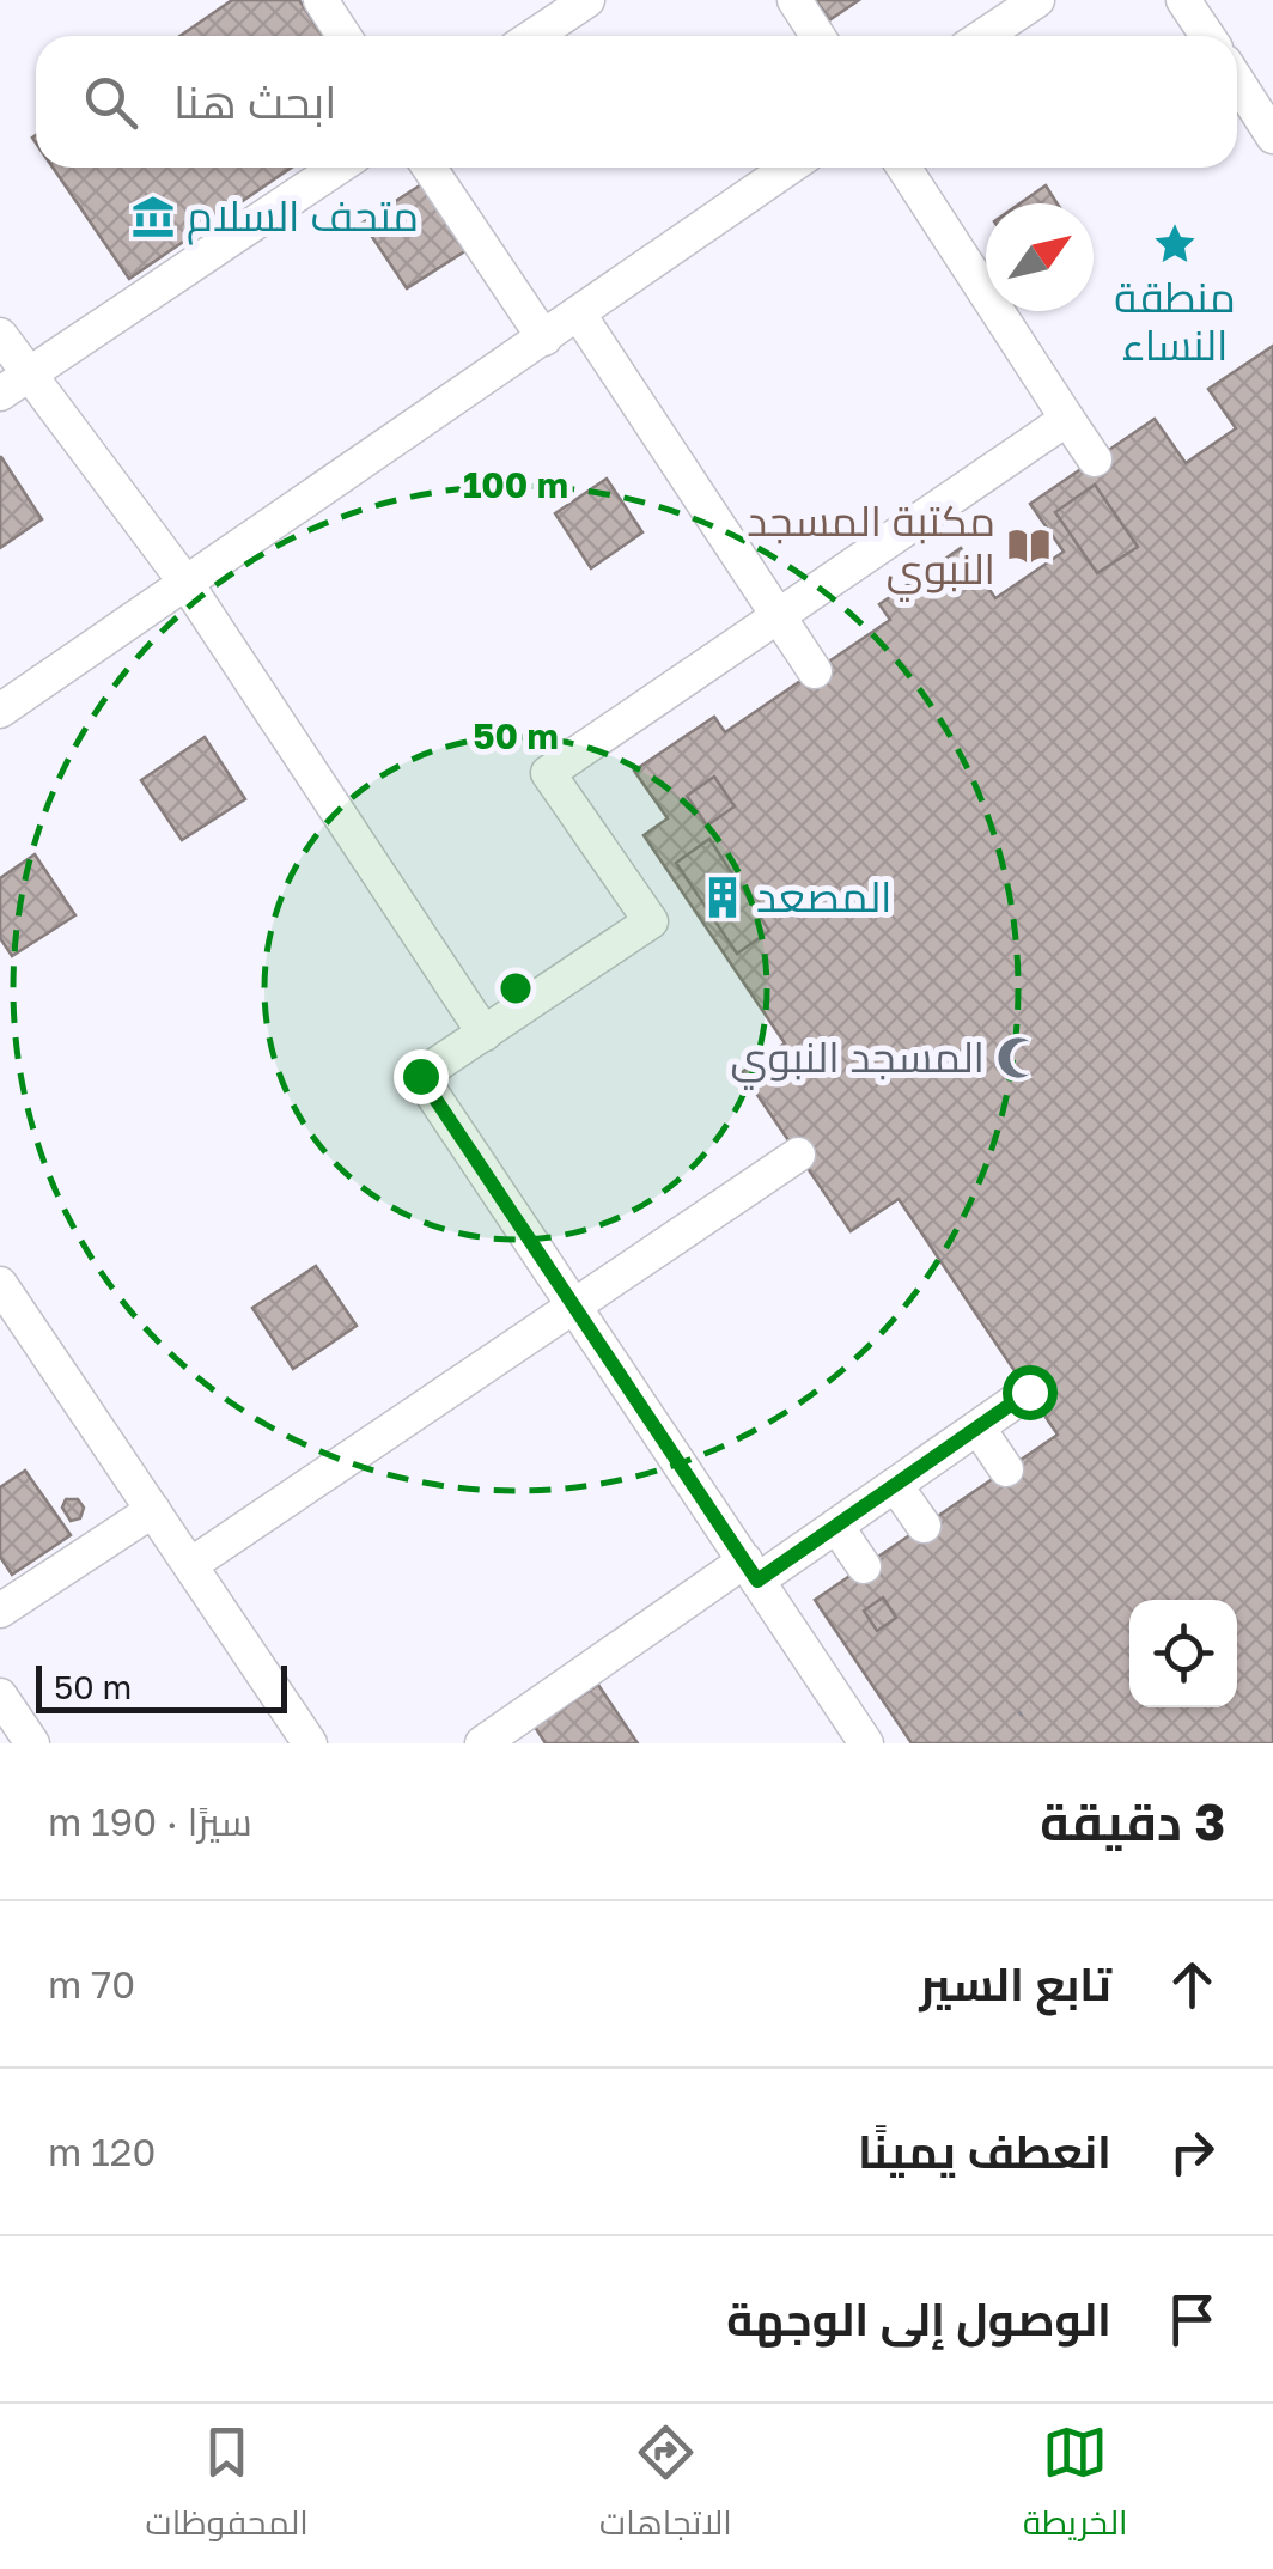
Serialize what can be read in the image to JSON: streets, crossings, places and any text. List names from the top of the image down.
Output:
{
  "places": {
    "museum": ["متحف السلام"],
    "place": ["منطقة النساء"],
    "library": ["مكتبة المسجد النبوي"],
    "building": ["المصعد"],
    "mosque": ["المسجد النبوي"]
  },
  "scale_bar": "50 m",
  "north": "top right",
  "page": {
    "search": "ابحث هنا",
    "scale": "50 m",
    "heading": ["3 دقيقة", "سيرًا · 190 m"],
    "list": [
      ["تابع السير", "70 m"],
      ["انعطف يمينًا", "120 m"],
      "الوصول إلى الوجهة"
    ],
    "nav": ["الخريطة", "الاتجاهات", "المحفوظات"]
  },
  "rings": ["100 m", "50 m"]
}
